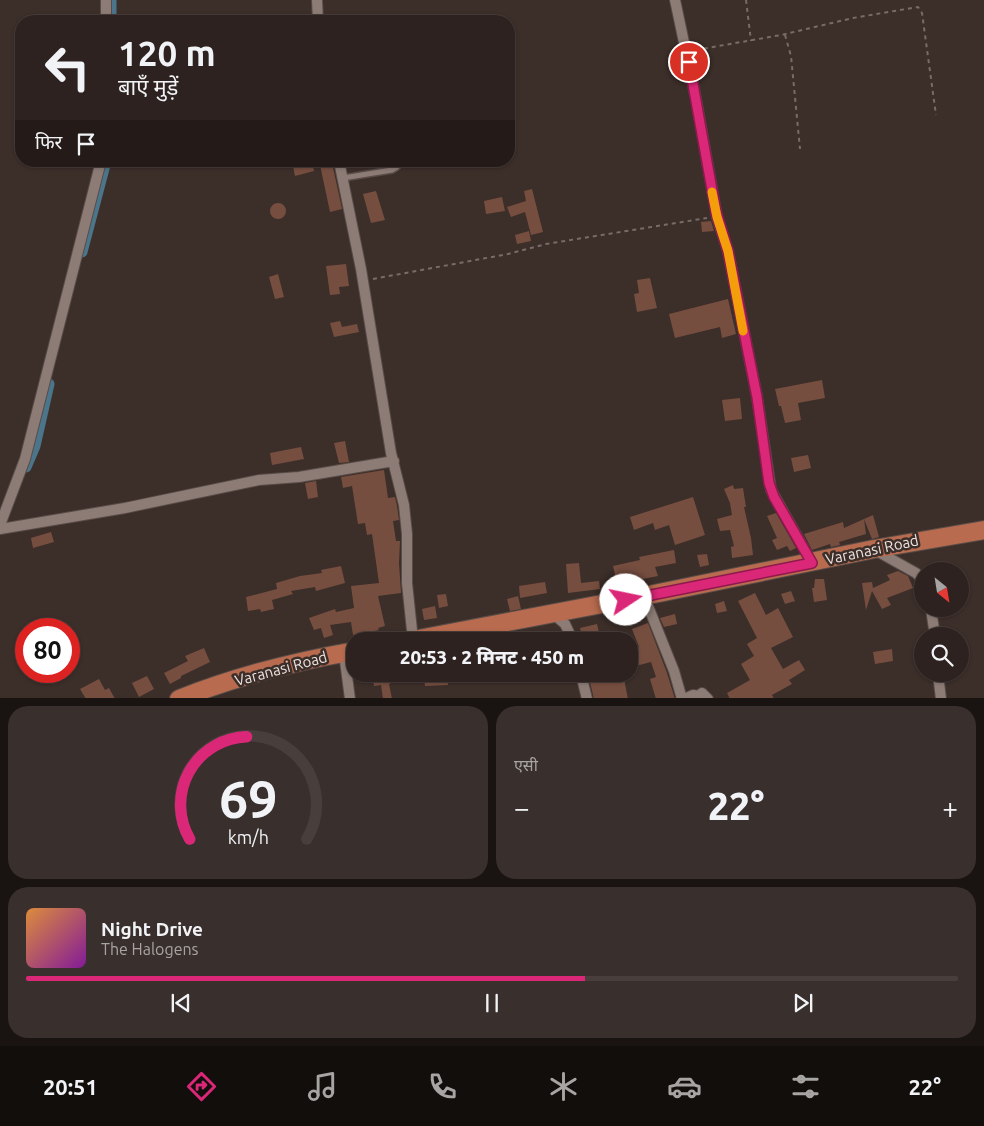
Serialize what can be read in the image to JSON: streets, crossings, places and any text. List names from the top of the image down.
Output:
{
  "streets": {
    "highway": ["Varanasi Road"]
  },
  "north": "bottom right",
  "page": {
    "turn": ["120 m", "बाएँ मुड़ें"],
    "then": "फिर",
    "limit": "80",
    "trip": "20:53 · 2 मिनट · 450 m",
    "tile": "एसी",
    "heat": ["−", "22°", "+"],
    "song": ["Night Drive", "The Halogens"],
    "tabs": ["20:51", "22°"],
    "gauge": ["69", "km/h"]
  }
}
